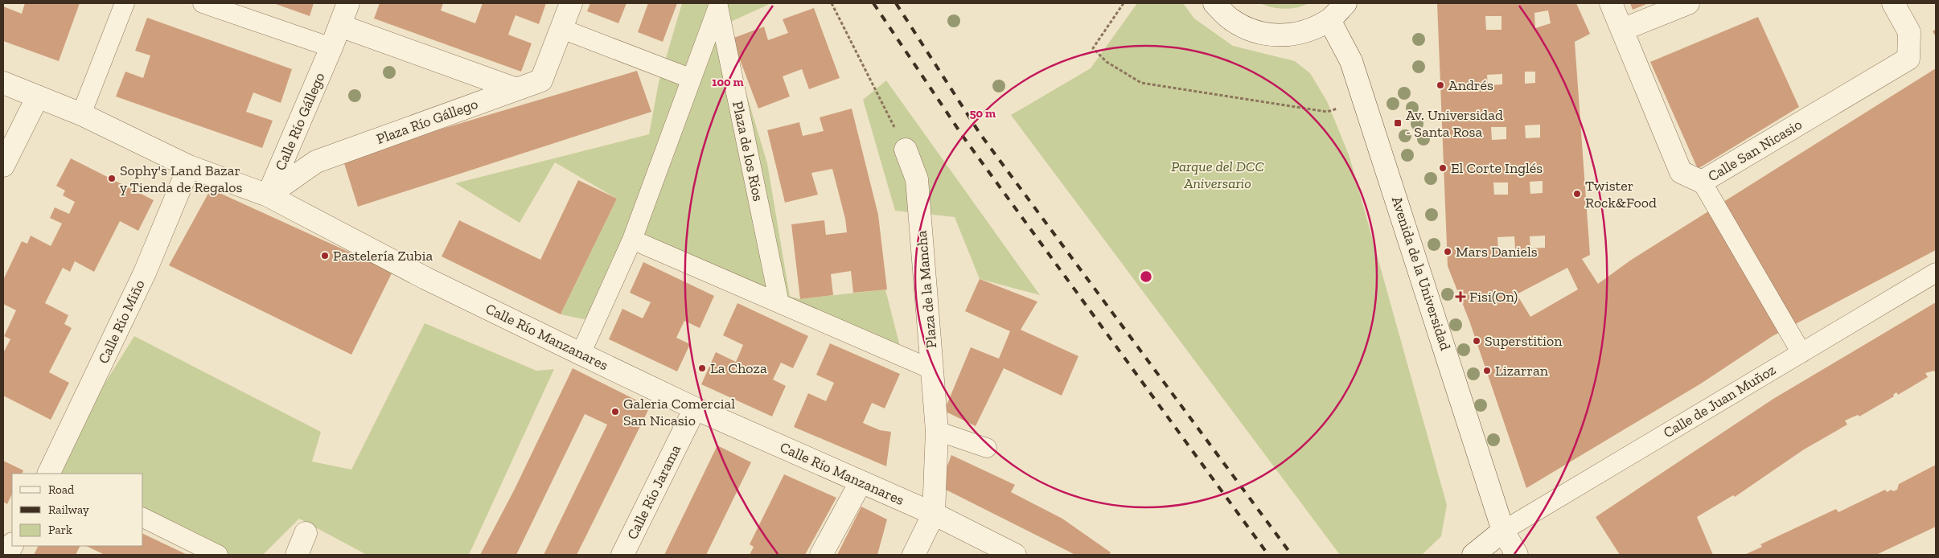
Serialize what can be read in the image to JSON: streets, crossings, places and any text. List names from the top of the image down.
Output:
{
  "streets": {
    "street": [
      "Calle Río Gállego",
      "Plaza Río Gállego",
      "Calle San Nicasio",
      "Plaza de los Ríos",
      "Avenida de la Universidad",
      "Plaza de la Mancha",
      "Calle Río Miño",
      "Calle Río Manzanares",
      "Calle de Juan Muñoz",
      "Calle Río Jarama"
    ]
  },
  "crossings": [
    ["Calle Río Gállego", "Plaza Río Gállego"],
    ["Calle Río Gállego", "Calle Río Manzanares"],
    ["Plaza Río Gállego", "Calle Río Manzanares"],
    ["Plaza de los Ríos", "Calle Río Manzanares"],
    ["Avenida de la Universidad", "Calle de Juan Muñoz"],
    ["Plaza de la Mancha", "Calle Río Manzanares"],
    ["Calle Río Miño", "Calle Río Manzanares"],
    ["Calle Río Manzanares", "Calle Río Jarama"]
  ],
  "parks": ["Parque del DCC Aniversario"],
  "places": {
    "other": [
      "Andrés",
      "El Corte Inglés",
      "Sophy's Land Bazar y Tienda de Regalos",
      "Twister Rock&Food",
      "Mars Daniels",
      "Pastelería Zubia",
      "Superstition",
      "La Choza",
      "Lizarran",
      "Galeria Comercial San Nicasio"
    ],
    "transit": ["Av. Universidad - Santa Rosa"],
    "health": ["Fisi(On)"]
  },
  "legend": ["Road", "Railway", "Park"],
  "rings": ["100 m", "50 m"]
}
